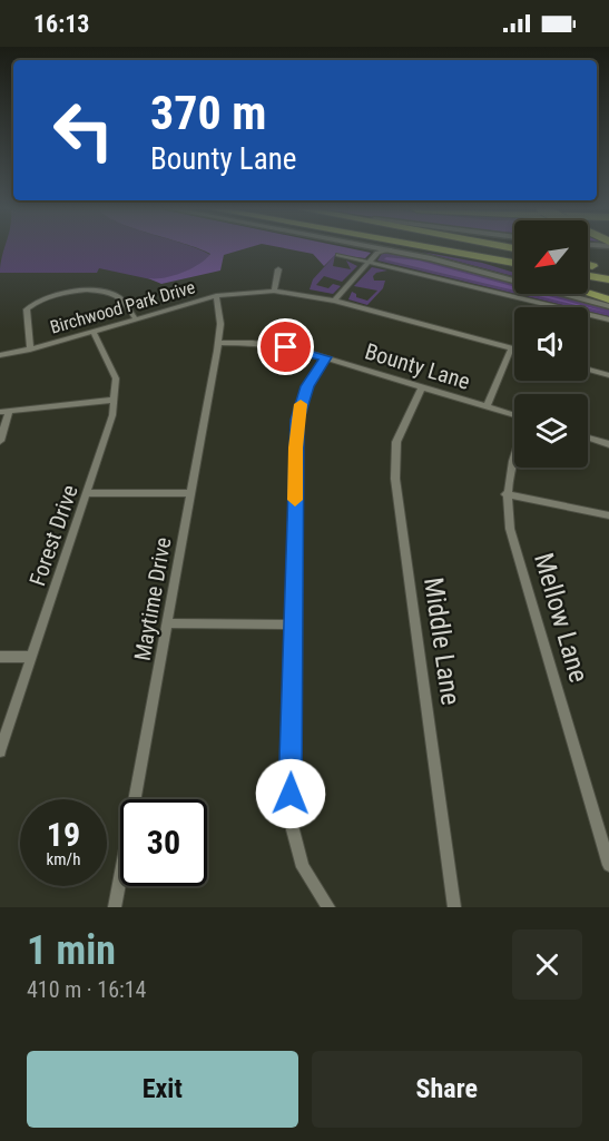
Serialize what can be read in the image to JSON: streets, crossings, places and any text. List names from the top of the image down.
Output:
{
  "streets": {
    "street": [
      "Birchwood Park Drive",
      "Bounty Lane",
      "Forest Drive",
      "Maytime Drive",
      "Mellow Lane",
      "Middle Lane"
    ]
  },
  "crossings": [
    ["Birchwood Park Drive", "Forest Drive"],
    ["Birchwood Park Drive", "Maytime Drive"],
    ["Bounty Lane", "Maytime Drive"],
    ["Bounty Lane", "Middle Lane"]
  ],
  "north": "bottom left",
  "page": {
    "status": "16:13",
    "turn": ["370 m", "Bounty Lane"],
    "speed": "19 km/h",
    "limit": "30",
    "heading": ["1 min", "410 m · 16:14"],
    "buttons": ["Exit", "Share"]
  }
}
